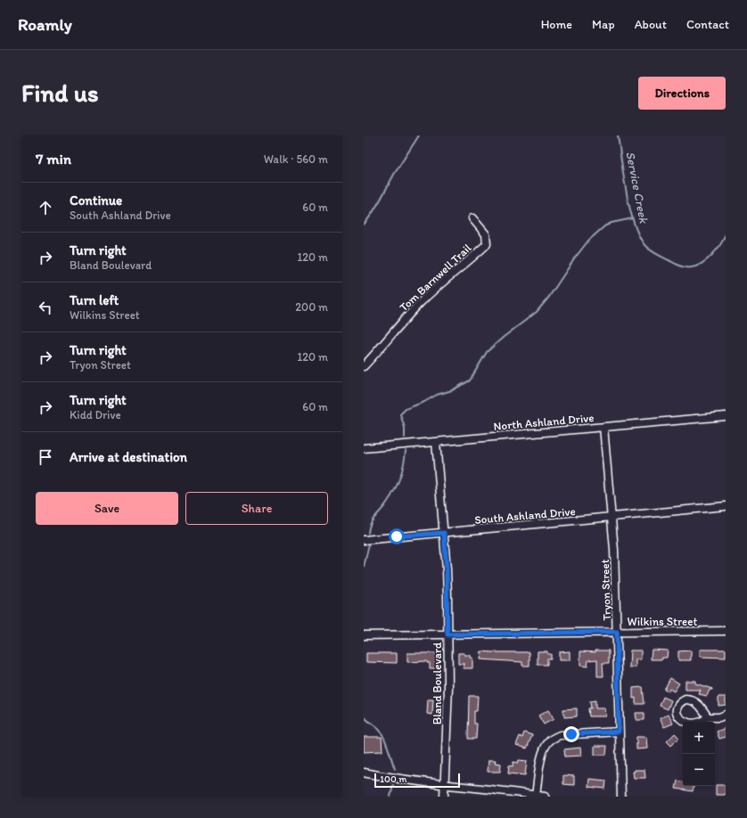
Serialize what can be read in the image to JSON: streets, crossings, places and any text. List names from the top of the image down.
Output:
{
  "streets": {
    "street": [
      "Tom Barnwell Trail",
      "North Ashland Drive",
      "South Ashland Drive",
      "Tryon Street",
      "Wilkins Street",
      "Bland Boulevard"
    ]
  },
  "crossings": [
    ["North Ashland Drive", "Tryon Street"],
    ["North Ashland Drive", "Bland Boulevard"],
    ["South Ashland Drive", "Tryon Street"],
    ["South Ashland Drive", "Bland Boulevard"],
    ["Tryon Street", "Wilkins Street"],
    ["Wilkins Street", "Bland Boulevard"]
  ],
  "water": ["Service Creek"],
  "scale_bar": "100 m",
  "page": {
    "header": "Roamly",
    "nav": [
      "Home",
      "Map",
      "About",
      "Contact"
    ],
    "buttons": [
      "Directions",
      ["Save", "Share"]
    ],
    "title": "Find us",
    "heading": ["7 min", "Walk · 560 m"],
    "list": [
      ["Continue", "South Ashland Drive", "60 m"],
      ["Turn right", "Bland Boulevard", "120 m"],
      ["Turn left", "Wilkins Street", "200 m"],
      ["Turn right", "Tryon Street", "120 m"],
      ["Turn right", "Kidd Drive", "60 m"],
      "Arrive at destination"
    ],
    "map_buttons": ["+", "−"],
    "scale": "100 m"
  }
}
